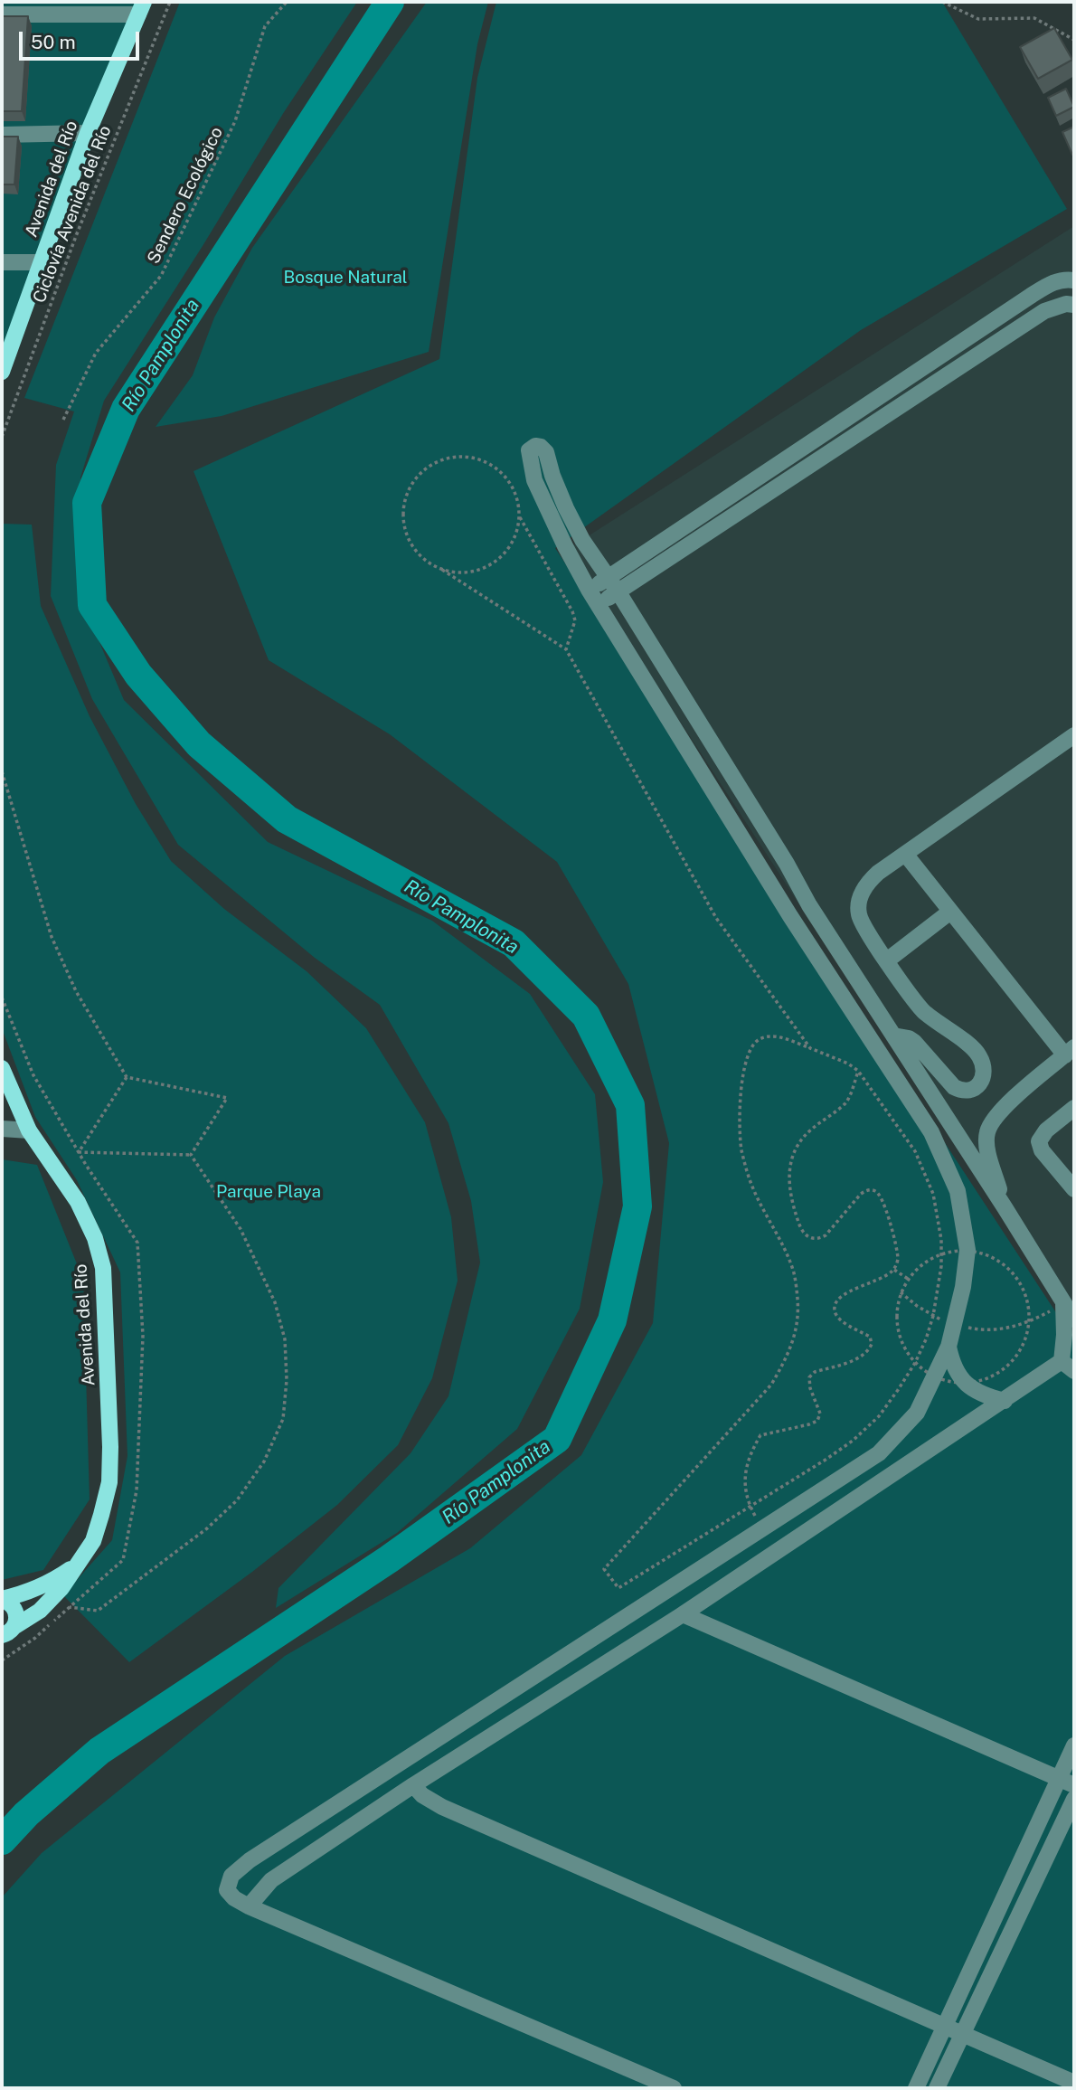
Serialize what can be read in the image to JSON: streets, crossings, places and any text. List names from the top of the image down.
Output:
{
  "streets": {
    "main road": ["Avenida del Río"],
    "path": ["Sendero Ecológico", "Ciclovía Avenida del Río"]
  },
  "water": ["Río Pamplonita"],
  "parks": ["Bosque Natural", "Parque Playa"],
  "scale_bar": "50 m"
}
